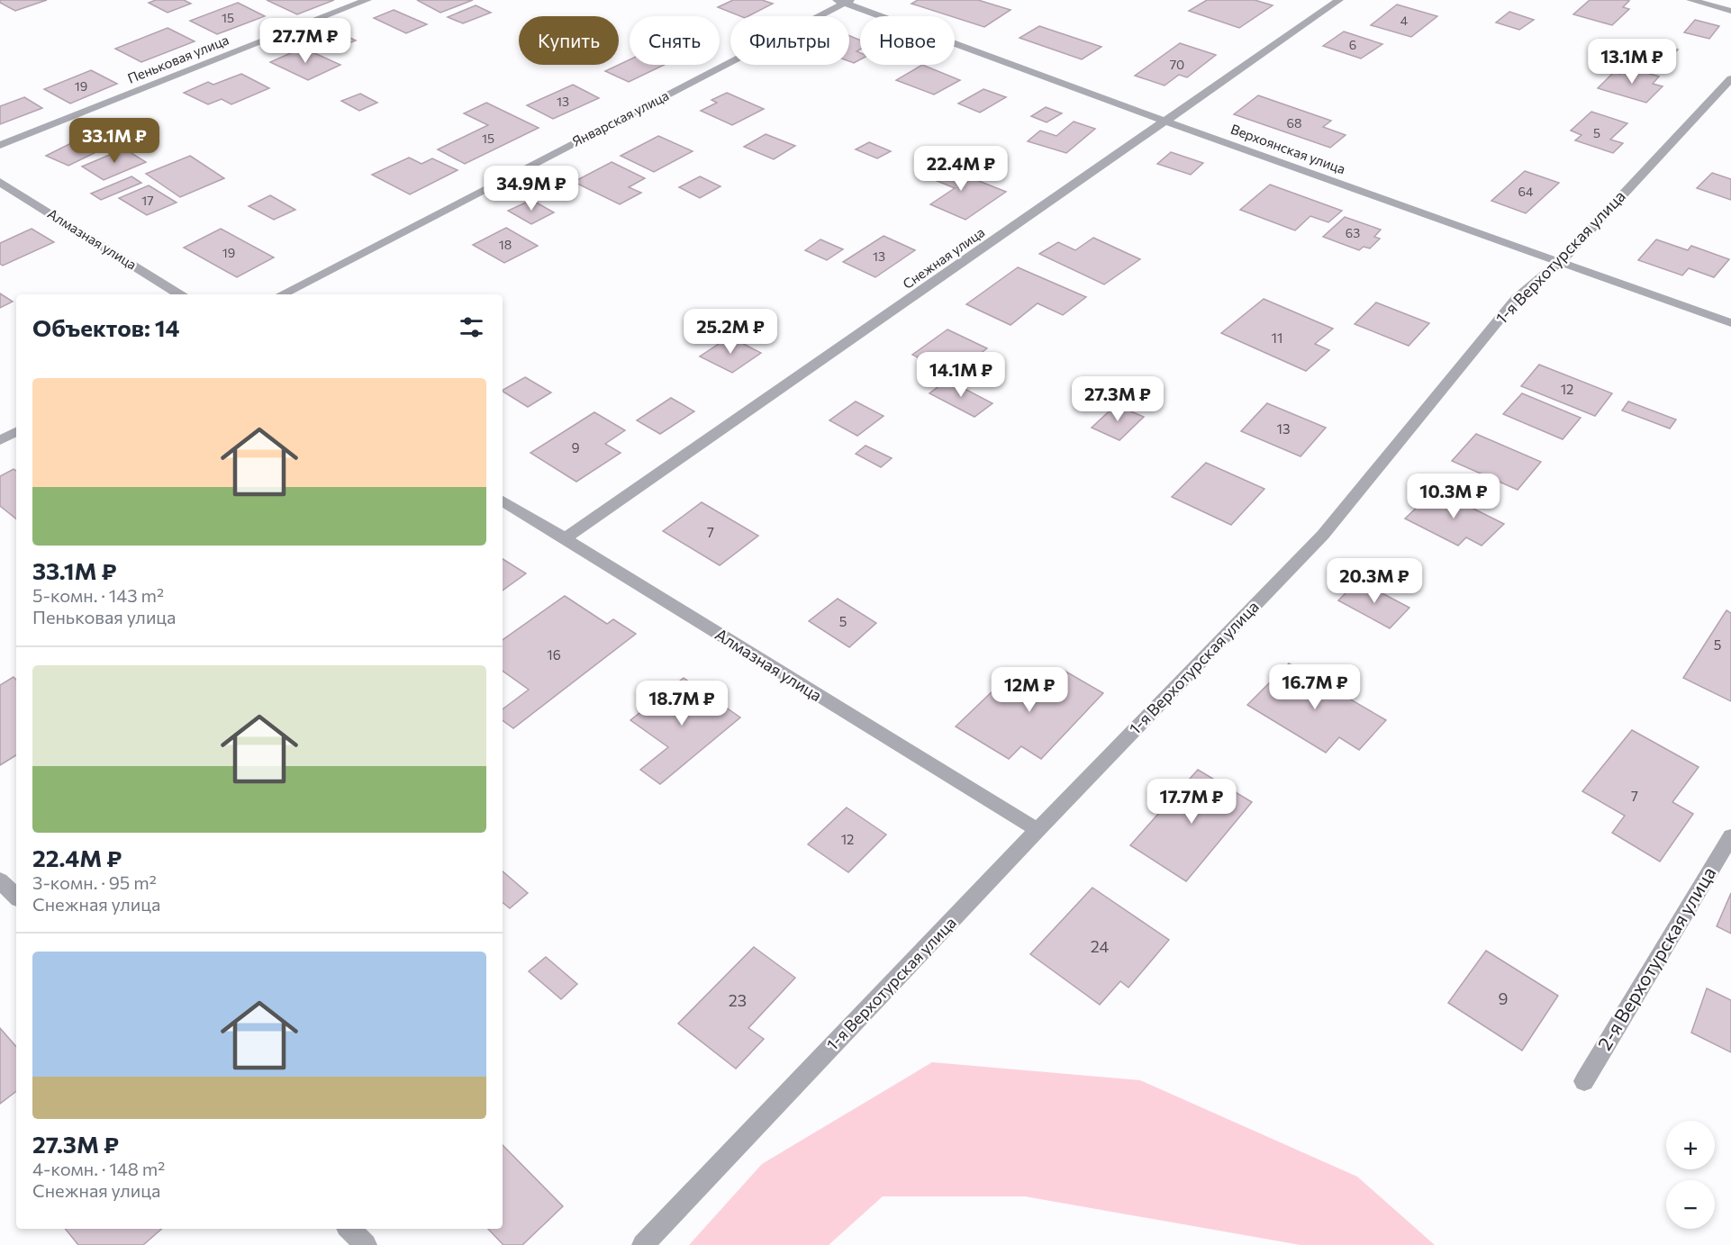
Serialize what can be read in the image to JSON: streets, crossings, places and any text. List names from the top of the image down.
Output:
{
  "streets": {
    "street": [
      "Пеньковая улица",
      "Январская улица",
      "Верхоянская улица",
      "Алмазная улица",
      "1-я Верхотурская улица",
      "Снежная улица",
      "2-я Верхотурская улица"
    ]
  },
  "crossings": [
    ["Январская улица", "Верхоянская улица"],
    ["Верхоянская улица", "1-я Верхотурская улица"],
    ["Верхоянская улица", "Снежная улица"],
    ["Алмазная улица", "1-я Верхотурская улица"],
    ["Алмазная улица", "Снежная улица"]
  ],
  "house_numbers": [
    "15",
    "4",
    "6",
    "70",
    "19",
    "13",
    "68",
    "5",
    "15",
    "64",
    "17",
    "63",
    "18",
    "19",
    "13",
    "11",
    "12",
    "13",
    "9",
    "7",
    "5",
    "5",
    "16",
    "7",
    "12",
    "24",
    "9",
    "23"
  ],
  "page": {
    "chip": [
      "Купить",
      "Снять",
      "Фильтры",
      "Новое"
    ],
    "price": [
      "27.7M ₽",
      "13.1M ₽",
      "33.1M ₽",
      "22.4M ₽",
      "34.9M ₽",
      "25.2M ₽",
      "14.1M ₽",
      "27.3M ₽",
      "10.3M ₽",
      "20.3M ₽",
      "16.7M ₽",
      "12M ₽",
      "18.7M ₽",
      "17.7M ₽"
    ],
    "heading": "Объектов: 14",
    "list": [
      {
        "name": "33.1M ₽",
        "note": "5-комн. · 143 m² · Пеньковая улица"
      },
      {
        "name": "22.4M ₽",
        "note": "3-комн. · 95 m² · Снежная улица"
      },
      {
        "name": "27.3M ₽",
        "note": "4-комн. · 148 m² · Снежная улица"
      }
    ],
    "map_buttons": ["+", "−"]
  }
}
